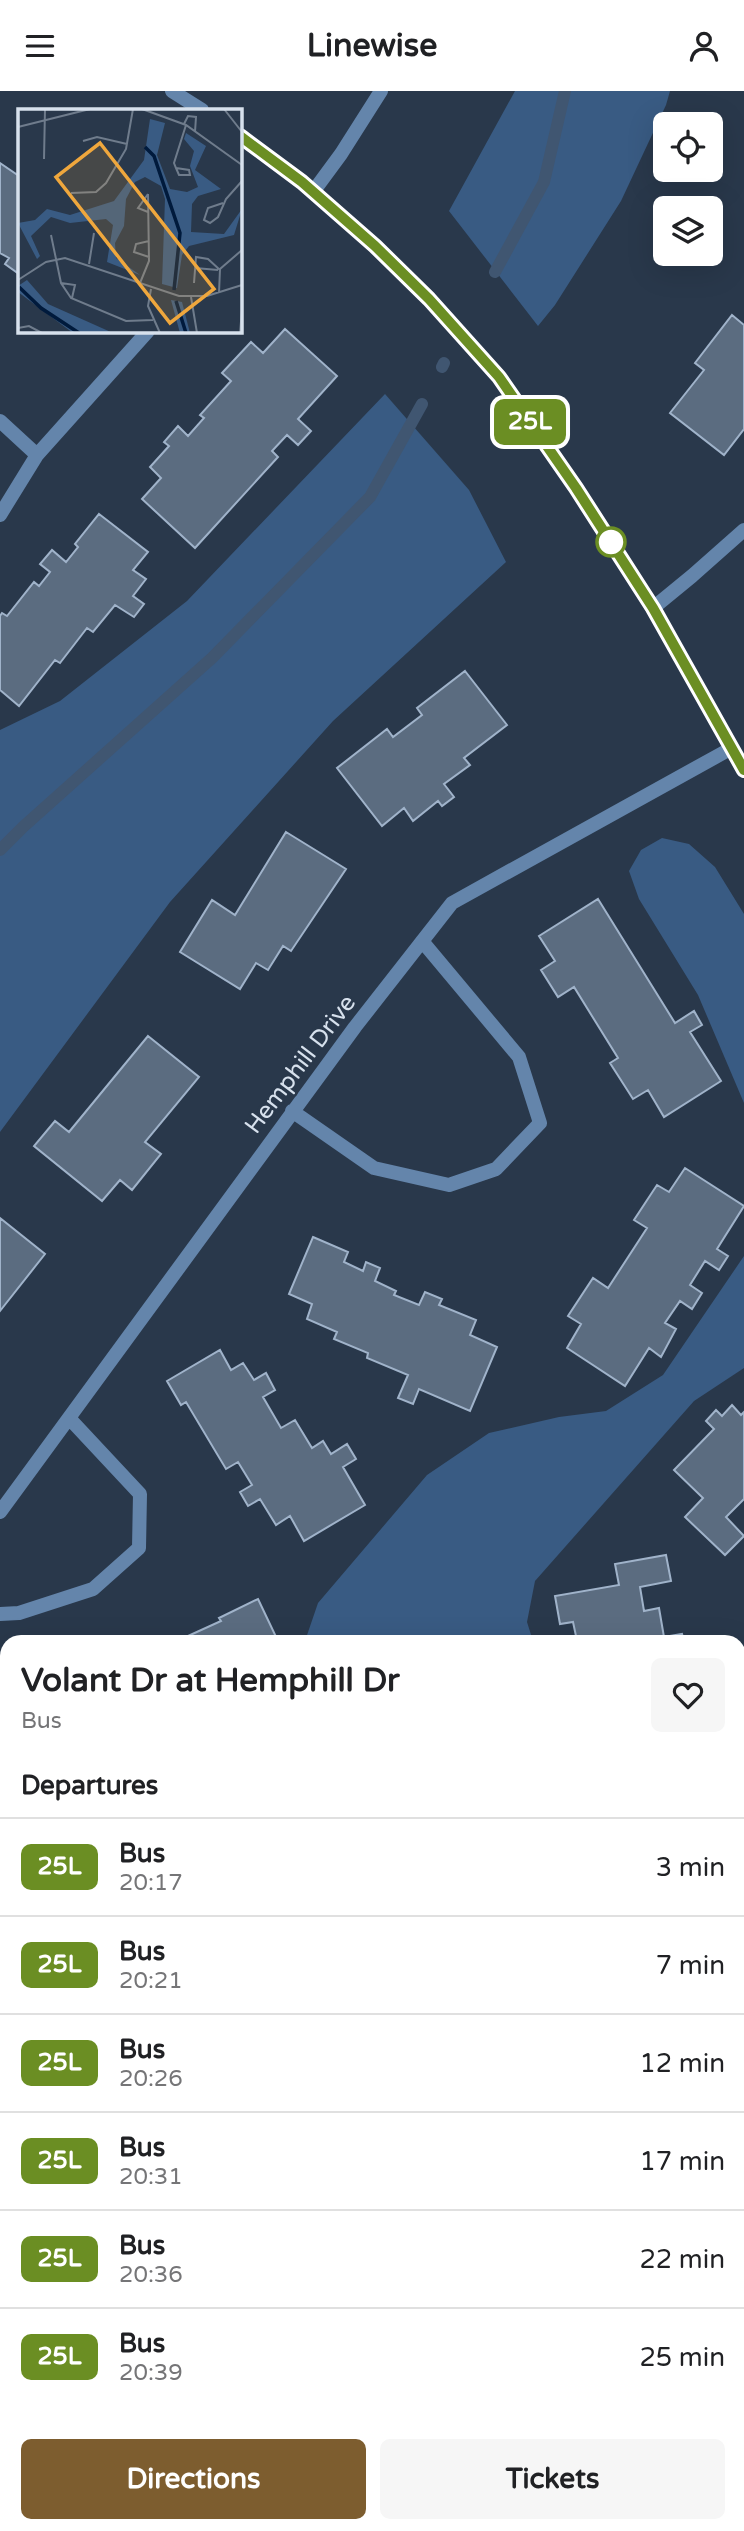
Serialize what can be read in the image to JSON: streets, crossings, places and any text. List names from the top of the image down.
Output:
{
  "streets": {
    "street": ["Hemphill Drive"]
  },
  "lines": ["bus line 25L"],
  "page": {
    "header": "Linewise",
    "on_map": "25L",
    "heading": [
      ["Volant Dr at Hemphill Dr", "Bus"],
      "Departures"
    ],
    "list": [
      {
        "mark": "25L",
        "name": "Bus",
        "note": "20:17",
        "value": "3 min"
      },
      {
        "mark": "25L",
        "name": "Bus",
        "note": "20:21",
        "value": "7 min"
      },
      {
        "mark": "25L",
        "name": "Bus",
        "note": "20:26",
        "value": "12 min"
      },
      {
        "mark": "25L",
        "name": "Bus",
        "note": "20:31",
        "value": "17 min"
      },
      {
        "mark": "25L",
        "name": "Bus",
        "note": "20:36",
        "value": "22 min"
      },
      {
        "mark": "25L",
        "name": "Bus",
        "note": "20:39",
        "value": "25 min"
      }
    ],
    "buttons": ["Directions", "Tickets"]
  }
}
